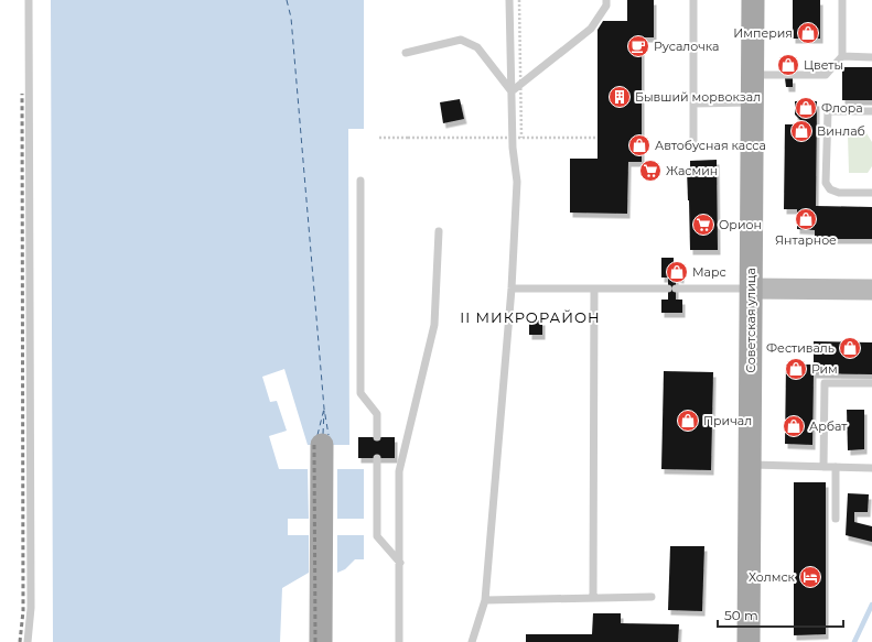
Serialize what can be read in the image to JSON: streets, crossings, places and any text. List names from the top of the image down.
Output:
{
  "streets": {
    "main road": ["Советская улица"]
  },
  "districts": ["II МИКРОРАЙОН"],
  "places": {
    "shop": [
      "Империя",
      "Цветы",
      "Флора",
      "Винлаб",
      "Автобусная касса",
      "Янтарное",
      "Марс",
      "Фестиваль",
      "Рим",
      "Причал",
      "Арбат"
    ],
    "cafe": ["Русалочка"],
    "building": ["Бывший морвокзал"],
    "supermarket": ["Жасмин", "Орион"],
    "hotel": ["Холмск"]
  },
  "scale_bar": "50 m"
}
